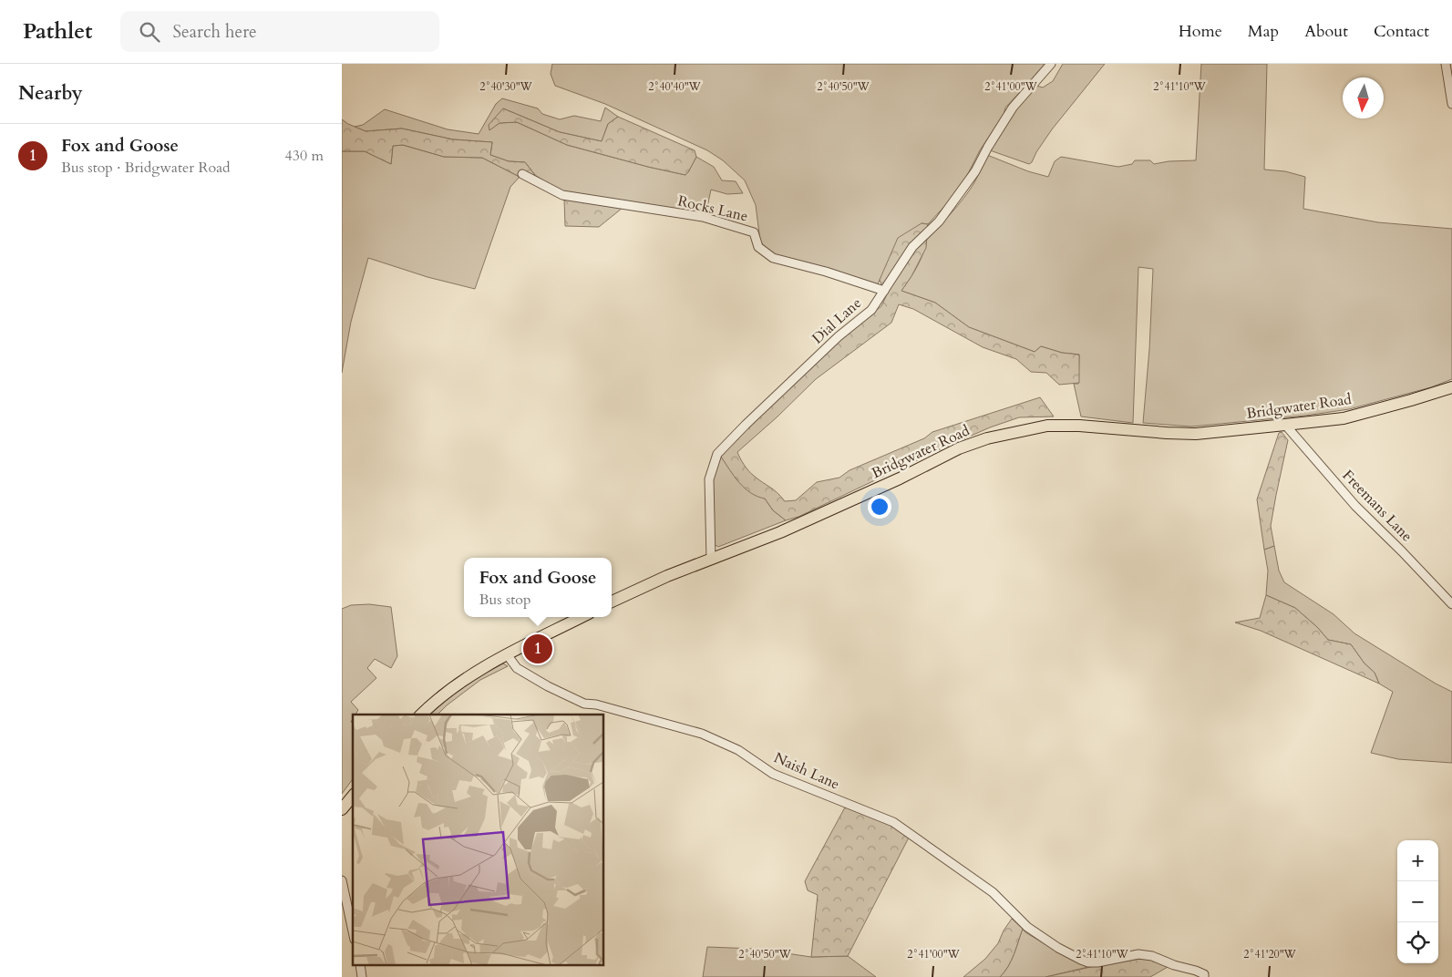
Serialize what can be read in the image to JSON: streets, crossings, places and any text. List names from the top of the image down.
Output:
{
  "streets": {
    "highway": ["Bridgwater Road"],
    "street": [
      "Rocks Lane",
      "Dial Lane",
      "Freemans Lane",
      "Naish Lane"
    ]
  },
  "crossings": [
    ["Rocks Lane", "Dial Lane"],
    ["Dial Lane", "Bridgwater Road"],
    ["Bridgwater Road", "Freemans Lane"]
  ],
  "north": "bottom",
  "page": {
    "header": "Pathlet",
    "search": "Search here",
    "nav": [
      "Home",
      "Map",
      "About",
      "Contact"
    ],
    "heading": "Nearby",
    "list": [
      {
        "mark": "1",
        "name": "Fox and Goose",
        "note": "Bus stop · Bridgwater Road",
        "value": "430 m"
      }
    ],
    "popup": ["Fox and Goose", "Bus stop"],
    "pins": "1",
    "map_buttons": ["+", "−"]
  },
  "coordinates": [
    "2°40'30\"W",
    "2°40'40\"W",
    "2°40'50\"W",
    "2°41'00\"W",
    "2°41'10\"W",
    "2°41'20\"W"
  ]
}
